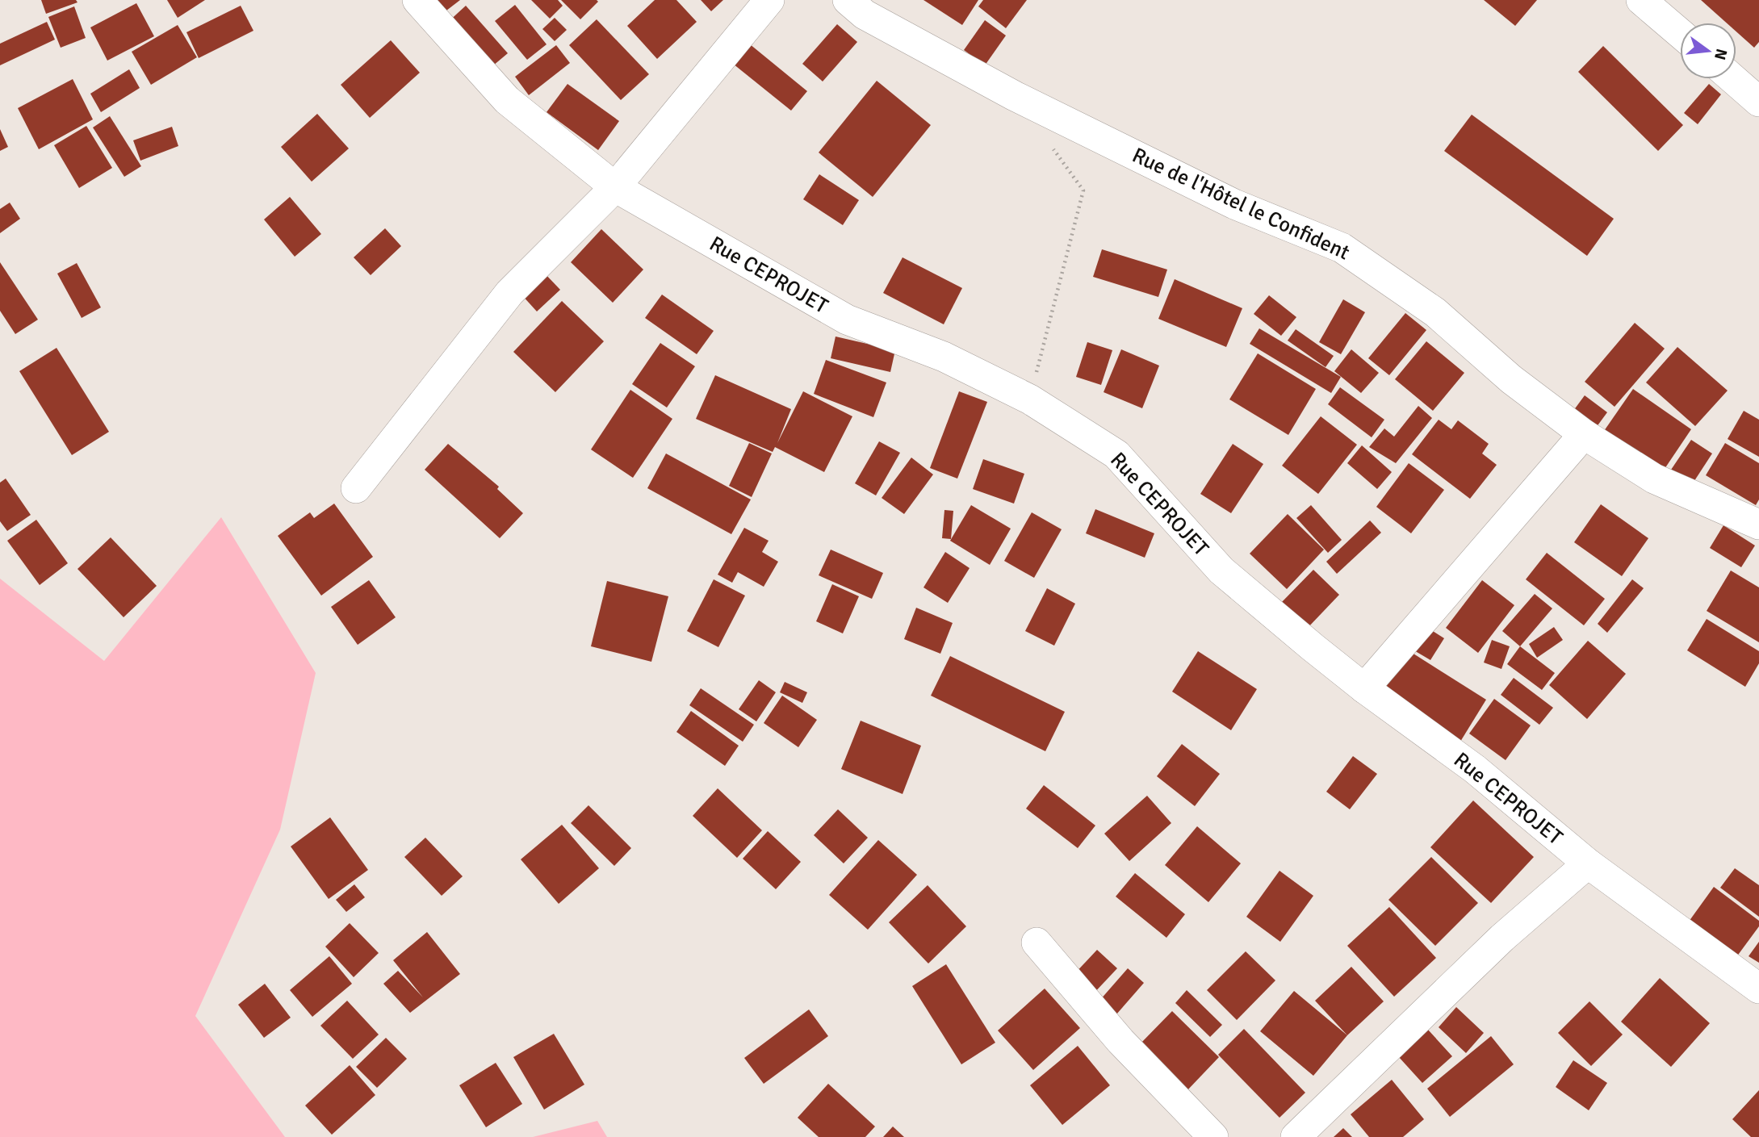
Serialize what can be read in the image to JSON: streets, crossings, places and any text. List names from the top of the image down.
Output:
{
  "streets": {
    "street": ["Rue de l'Hôtel le Confident", "Rue CEPROJET"]
  },
  "north": "right"
}
